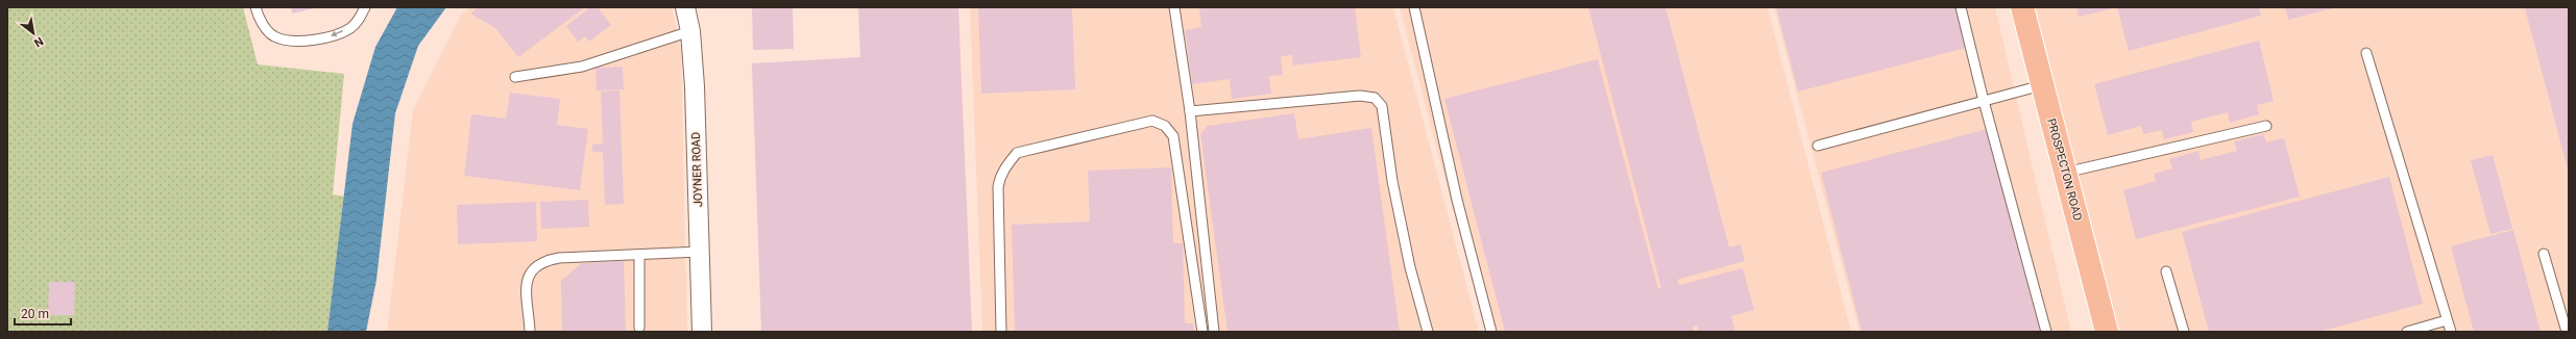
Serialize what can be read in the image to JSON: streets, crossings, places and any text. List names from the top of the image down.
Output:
{
  "streets": {
    "main road": ["PROSPECTON ROAD"],
    "street": ["JOYNER ROAD"]
  },
  "scale_bar": "20 m",
  "north": "bottom right"
}
